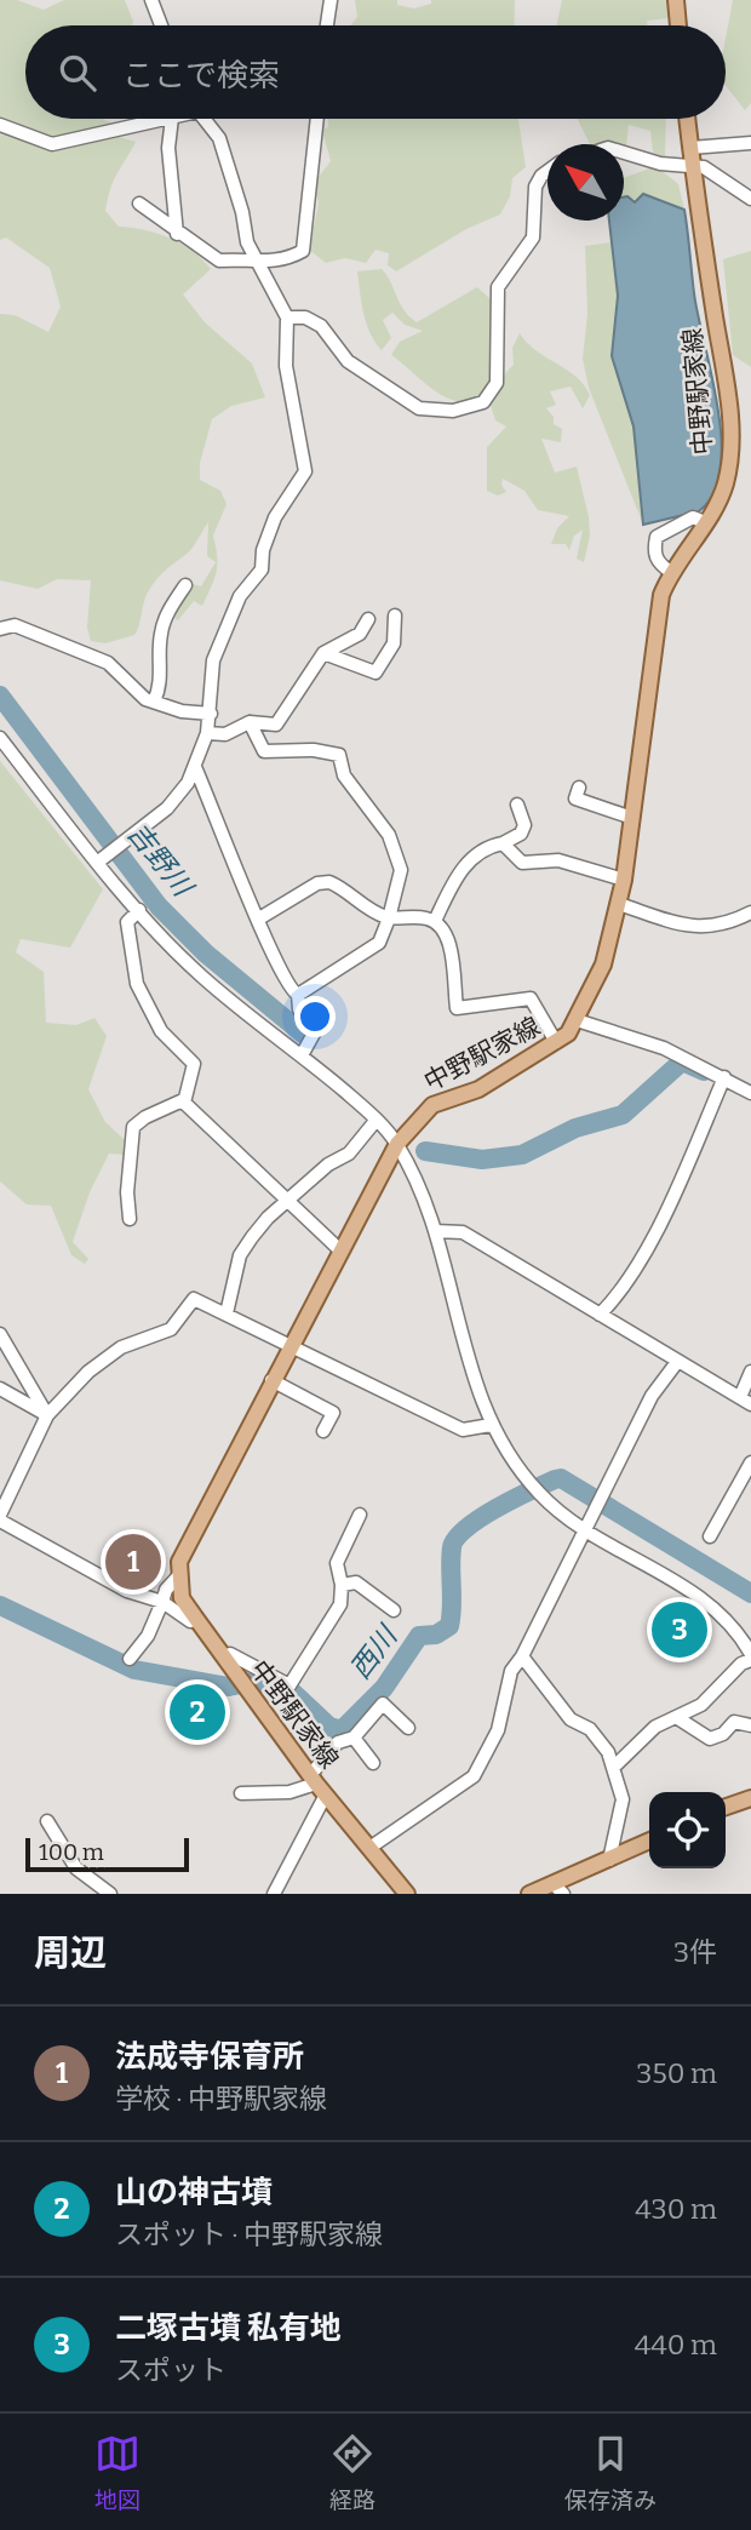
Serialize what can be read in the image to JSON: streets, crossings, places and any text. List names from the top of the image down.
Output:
{
  "streets": {
    "main road": ["中野駅家線"]
  },
  "water": ["吉野川", "西川"],
  "scale_bar": "100 m",
  "north": "top left",
  "page": {
    "search": "ここで検索",
    "pins": ["1", "3", "2"],
    "scale": "100 m",
    "heading": ["周辺", "3件"],
    "list": [
      {
        "mark": "1",
        "name": "法成寺保育所",
        "note": "学校 · 中野駅家線",
        "value": "350 m"
      },
      {
        "mark": "2",
        "name": "山の神古墳",
        "note": "スポット · 中野駅家線",
        "value": "430 m"
      },
      {
        "mark": "3",
        "name": "二塚古墳 私有地",
        "note": "スポット",
        "value": "440 m"
      }
    ],
    "nav": ["地図", "経路", "保存済み"]
  }
}
